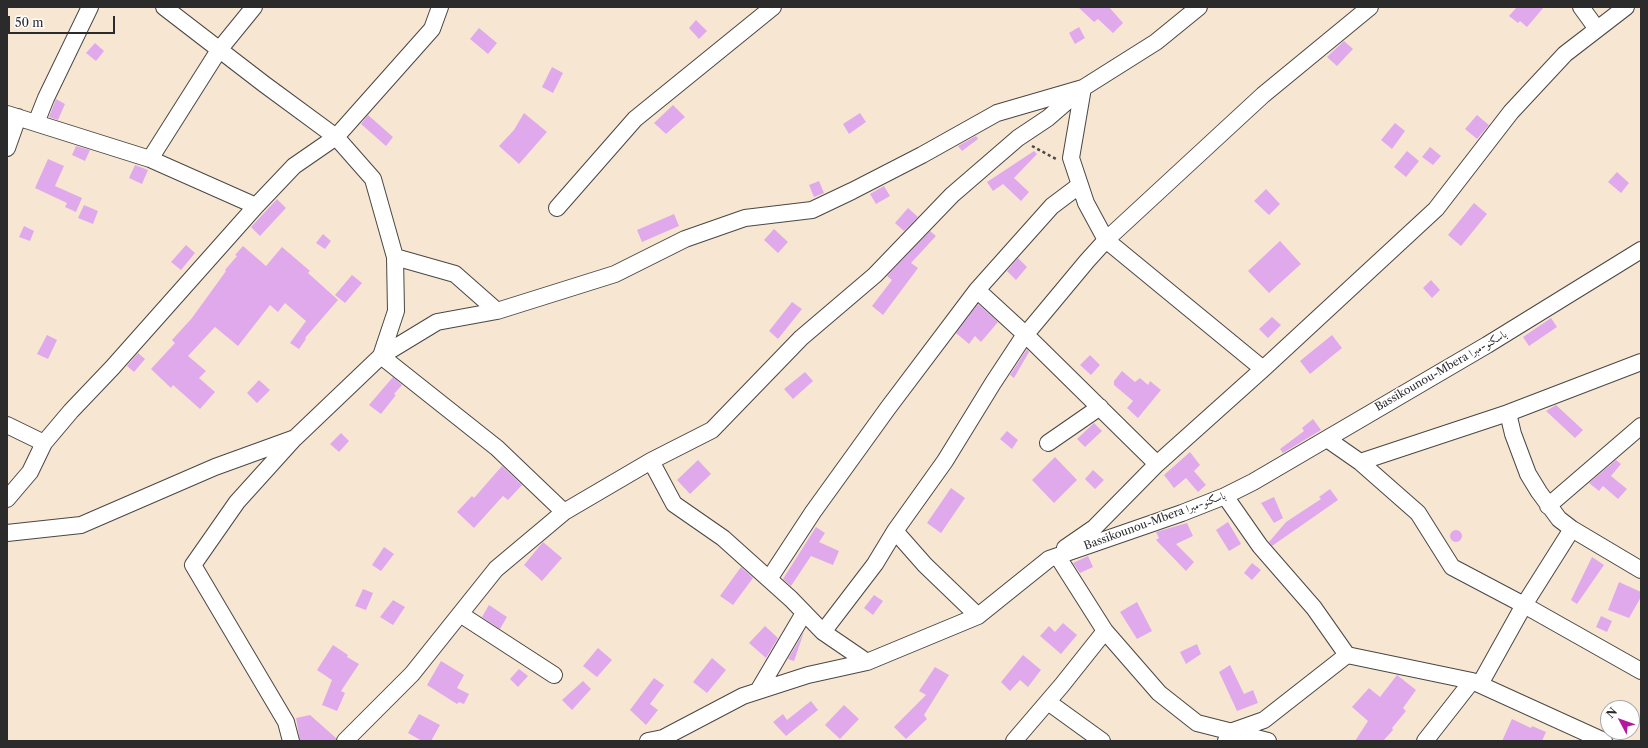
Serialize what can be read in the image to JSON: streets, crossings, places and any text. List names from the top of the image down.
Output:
{
  "streets": {
    "street": ["Bassikounou-Mbera باسكنو-مبرا"]
  },
  "scale_bar": "50 m",
  "north": "top left"
}
